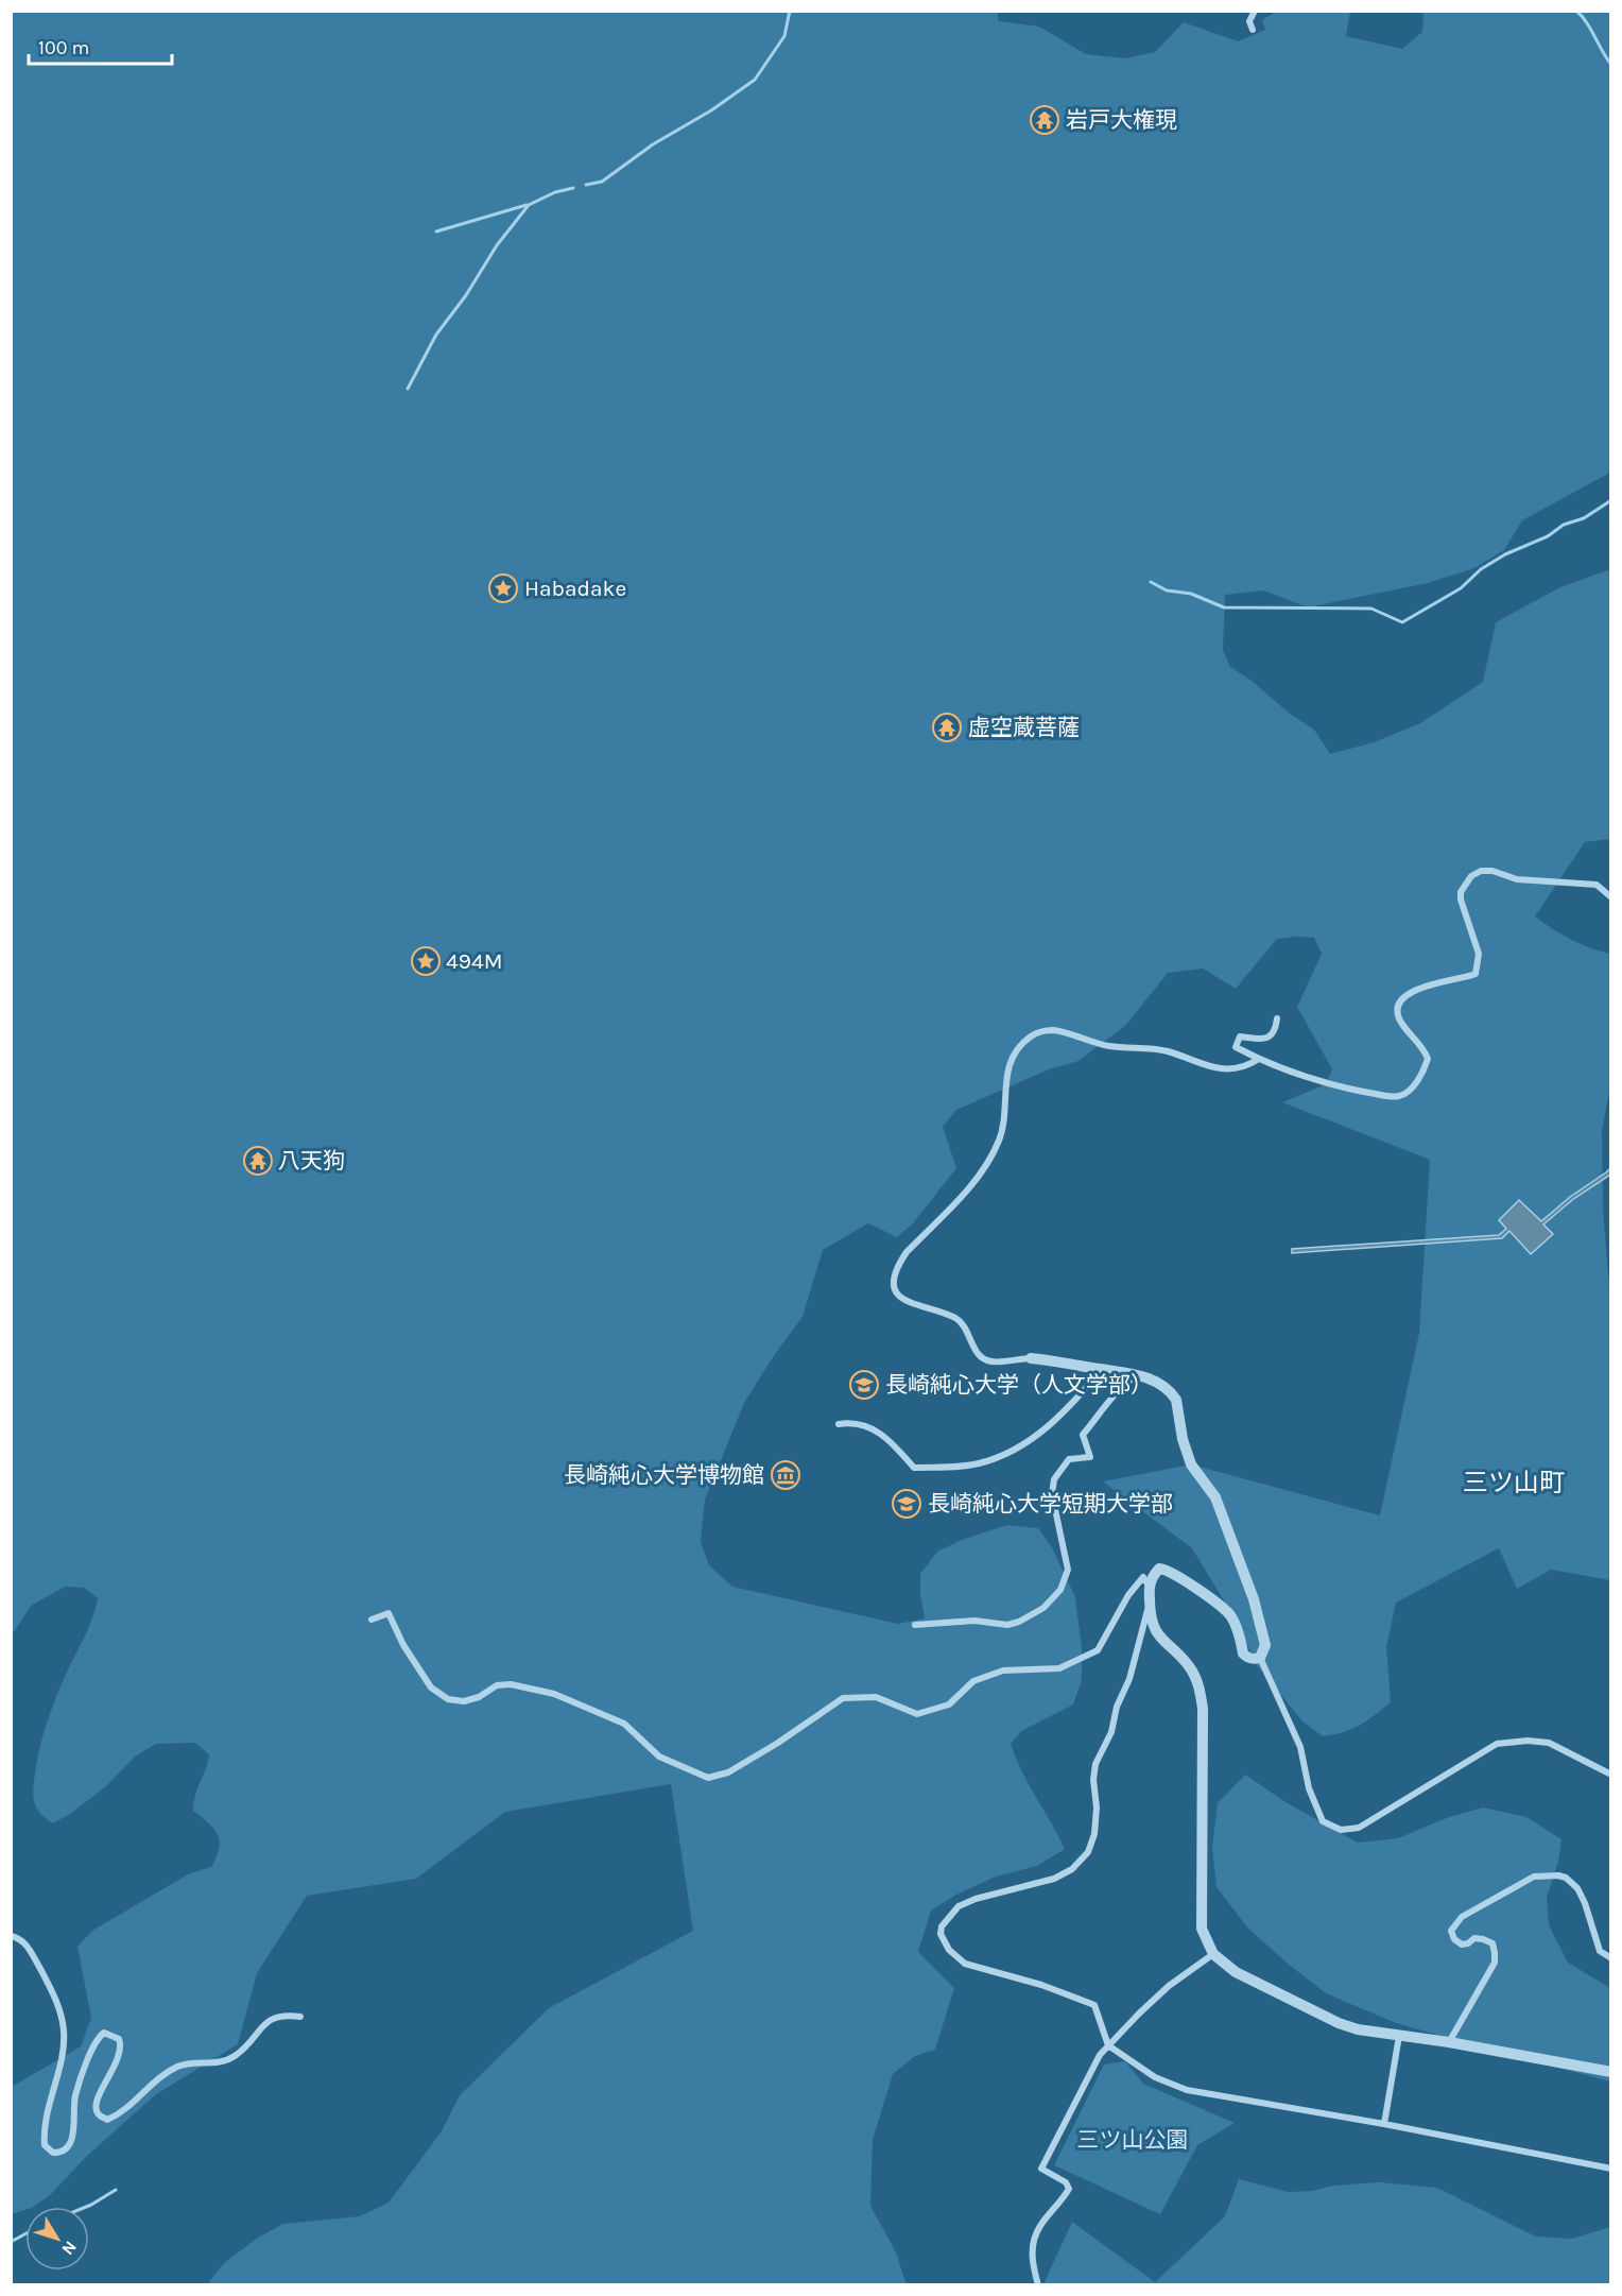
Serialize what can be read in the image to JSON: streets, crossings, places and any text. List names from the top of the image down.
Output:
{
  "districts": ["三ツ山町"],
  "parks": ["三ツ山公園"],
  "places": {
    "temple": ["岩戸大権現", "虚空蔵菩薩", "八天狗"],
    "place": ["Habadake", "494M"],
    "school or university": ["長崎純心大学（人文学部）", "長崎純心大学短期大学部"],
    "museum": ["長崎純心大学博物館"]
  },
  "scale_bar": "100 m",
  "north": "bottom right"
}
